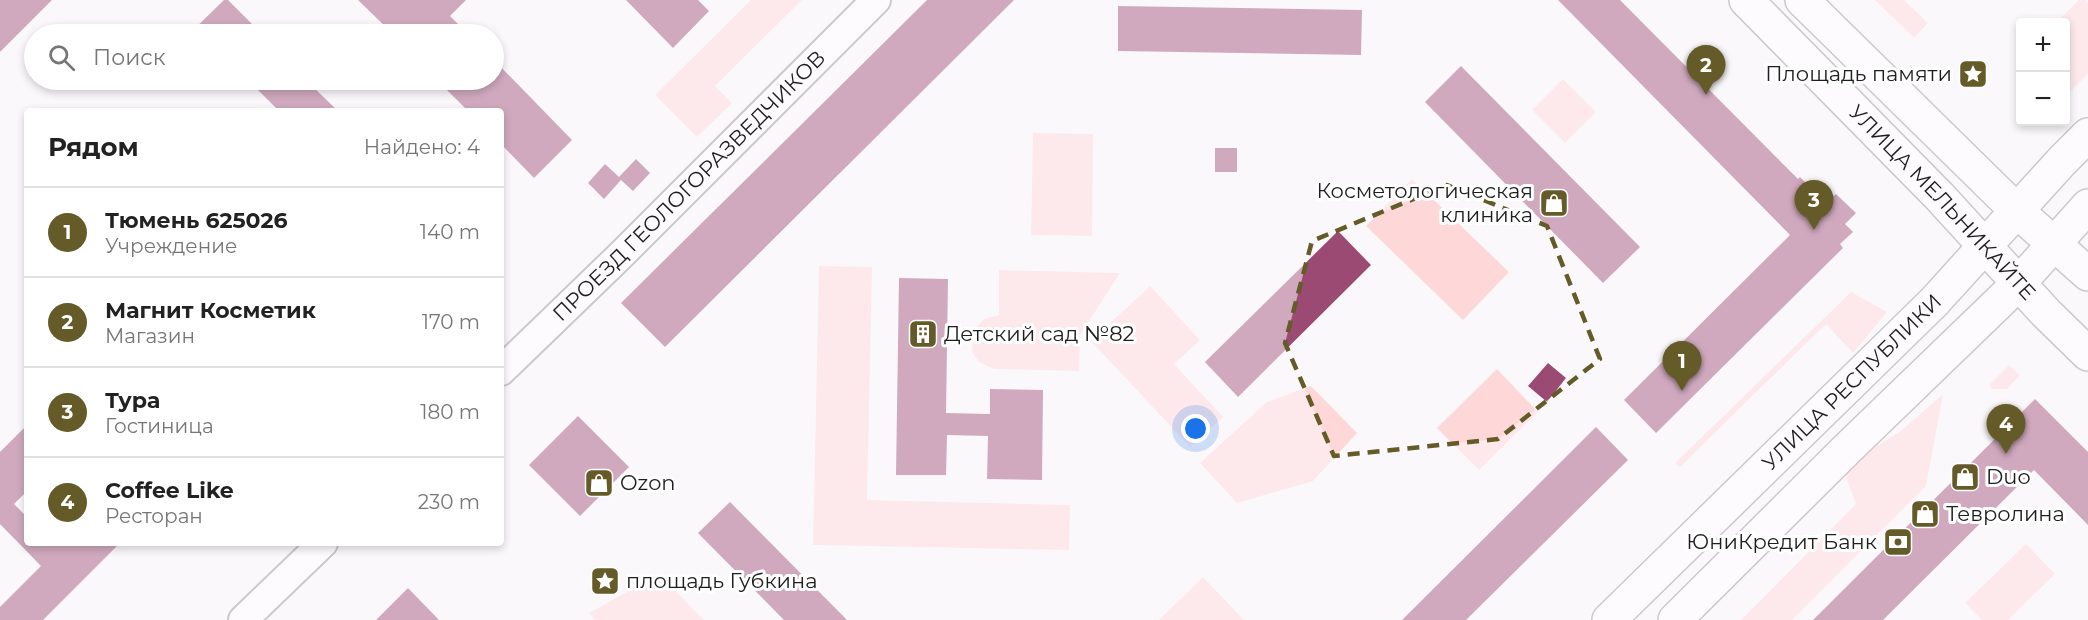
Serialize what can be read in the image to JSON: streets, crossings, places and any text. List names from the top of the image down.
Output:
{
  "streets": {
    "main road": ["УЛИЦА МЕЛЬНИКАЙТЕ", "УЛИЦА РЕСПУБЛИКИ"],
    "street": ["ПРОЕЗД ГЕОЛОГОРАЗВЕДЧИКОВ"]
  },
  "crossings": [
    ["УЛИЦА МЕЛЬНИКАЙТЕ", "УЛИЦА РЕСПУБЛИКИ"]
  ],
  "places": {
    "place": ["Площадь памяти", "площадь Губкина"],
    "shop": [
      "Косметологическая клиника",
      "Duo",
      "Ozon",
      "Тевролина"
    ],
    "building": ["Детский сад №82"],
    "bank": ["ЮниКредит Банк"]
  },
  "page": {
    "map_buttons": ["+", "−"],
    "search": "Поиск",
    "pins": [
      "2",
      "3",
      "1",
      "4"
    ],
    "heading": ["Рядом", "Найдено: 4"],
    "list": [
      {
        "mark": "1",
        "name": "Тюмень 625026",
        "note": "Учреждение",
        "value": "140 m"
      },
      {
        "mark": "2",
        "name": "Магнит Косметик",
        "note": "Магазин",
        "value": "170 m"
      },
      {
        "mark": "3",
        "name": "Тура",
        "note": "Гостиница",
        "value": "180 m"
      },
      {
        "mark": "4",
        "name": "Coffee Like",
        "note": "Ресторан",
        "value": "230 m"
      }
    ]
  }
}
